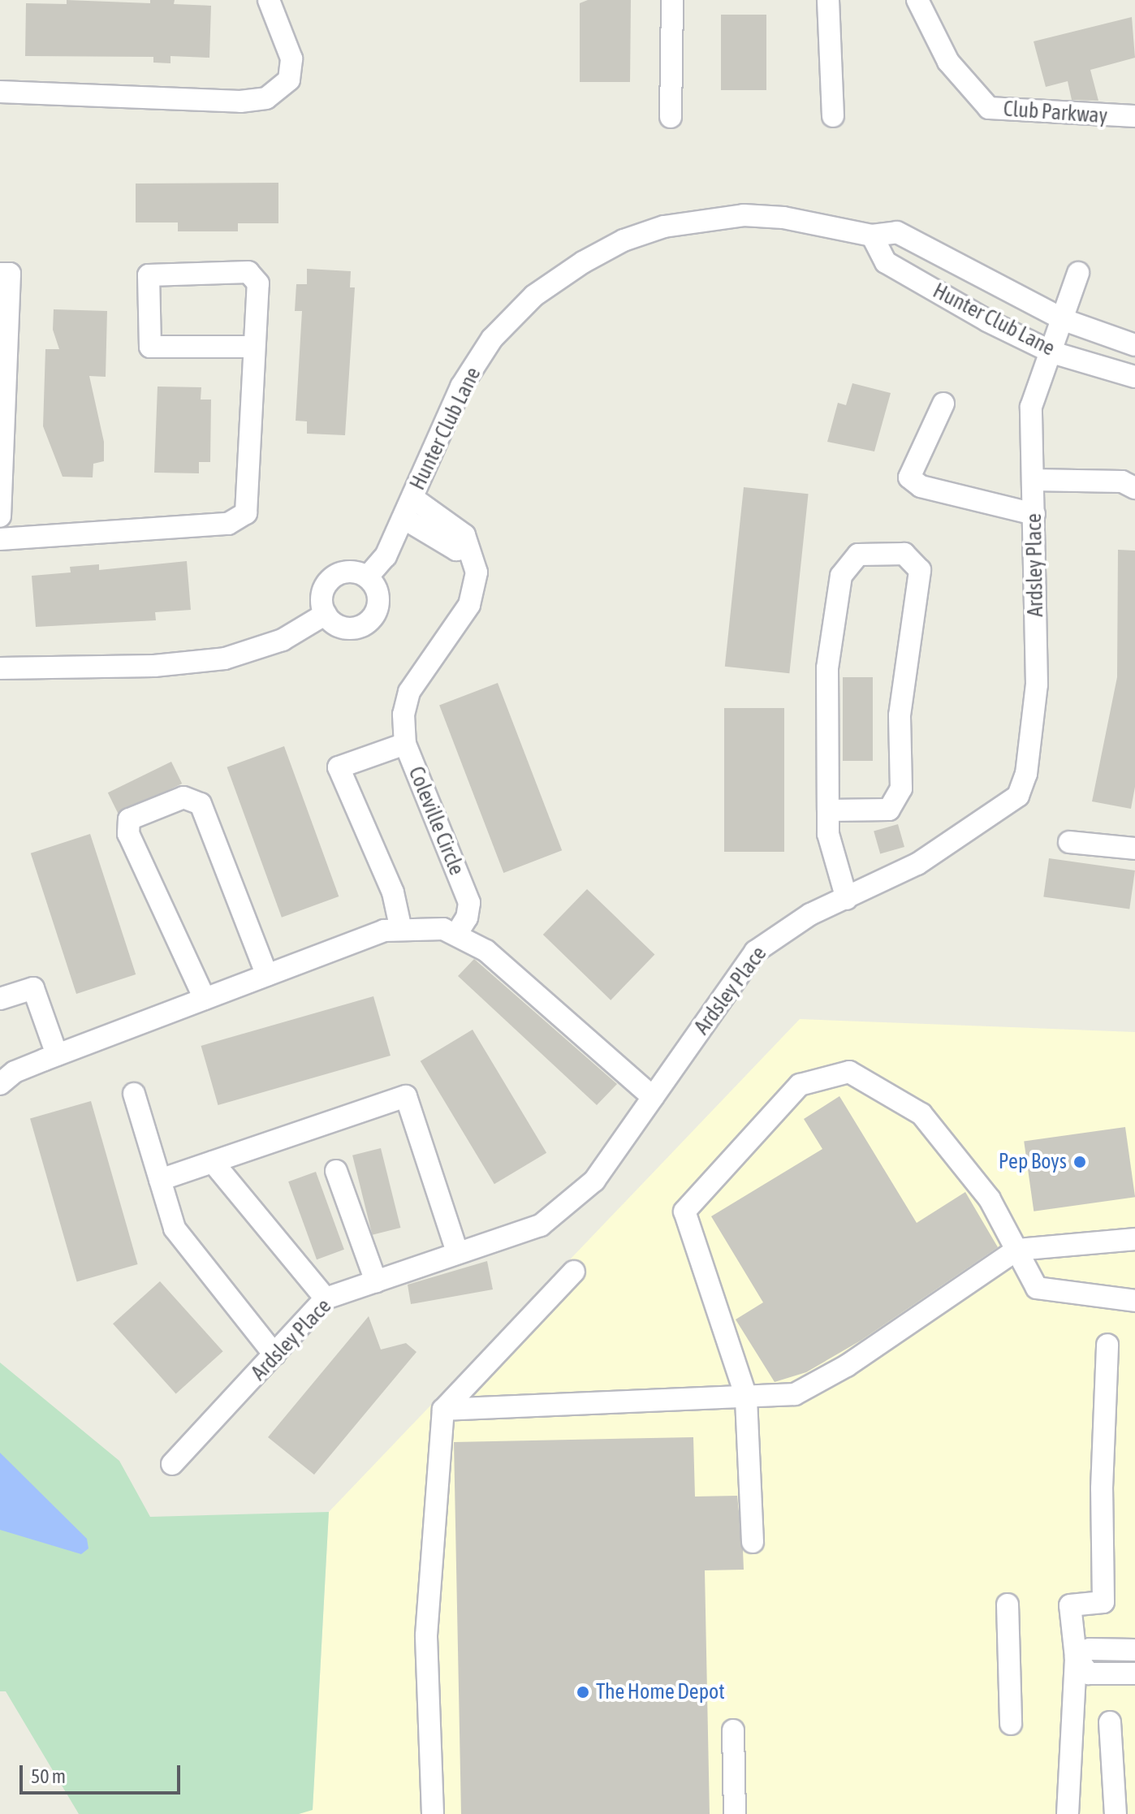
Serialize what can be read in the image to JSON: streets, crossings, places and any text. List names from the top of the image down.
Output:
{
  "streets": {
    "street": [
      "Club Parkway",
      "Hunter Club Lane",
      "Ardsley Place",
      "Coleville Circle"
    ]
  },
  "crossings": [
    ["Hunter Club Lane", "Ardsley Place"],
    ["Hunter Club Lane", "Coleville Circle"]
  ],
  "places": ["Pep Boys", "The Home Depot"],
  "scale_bar": "50 m"
}
